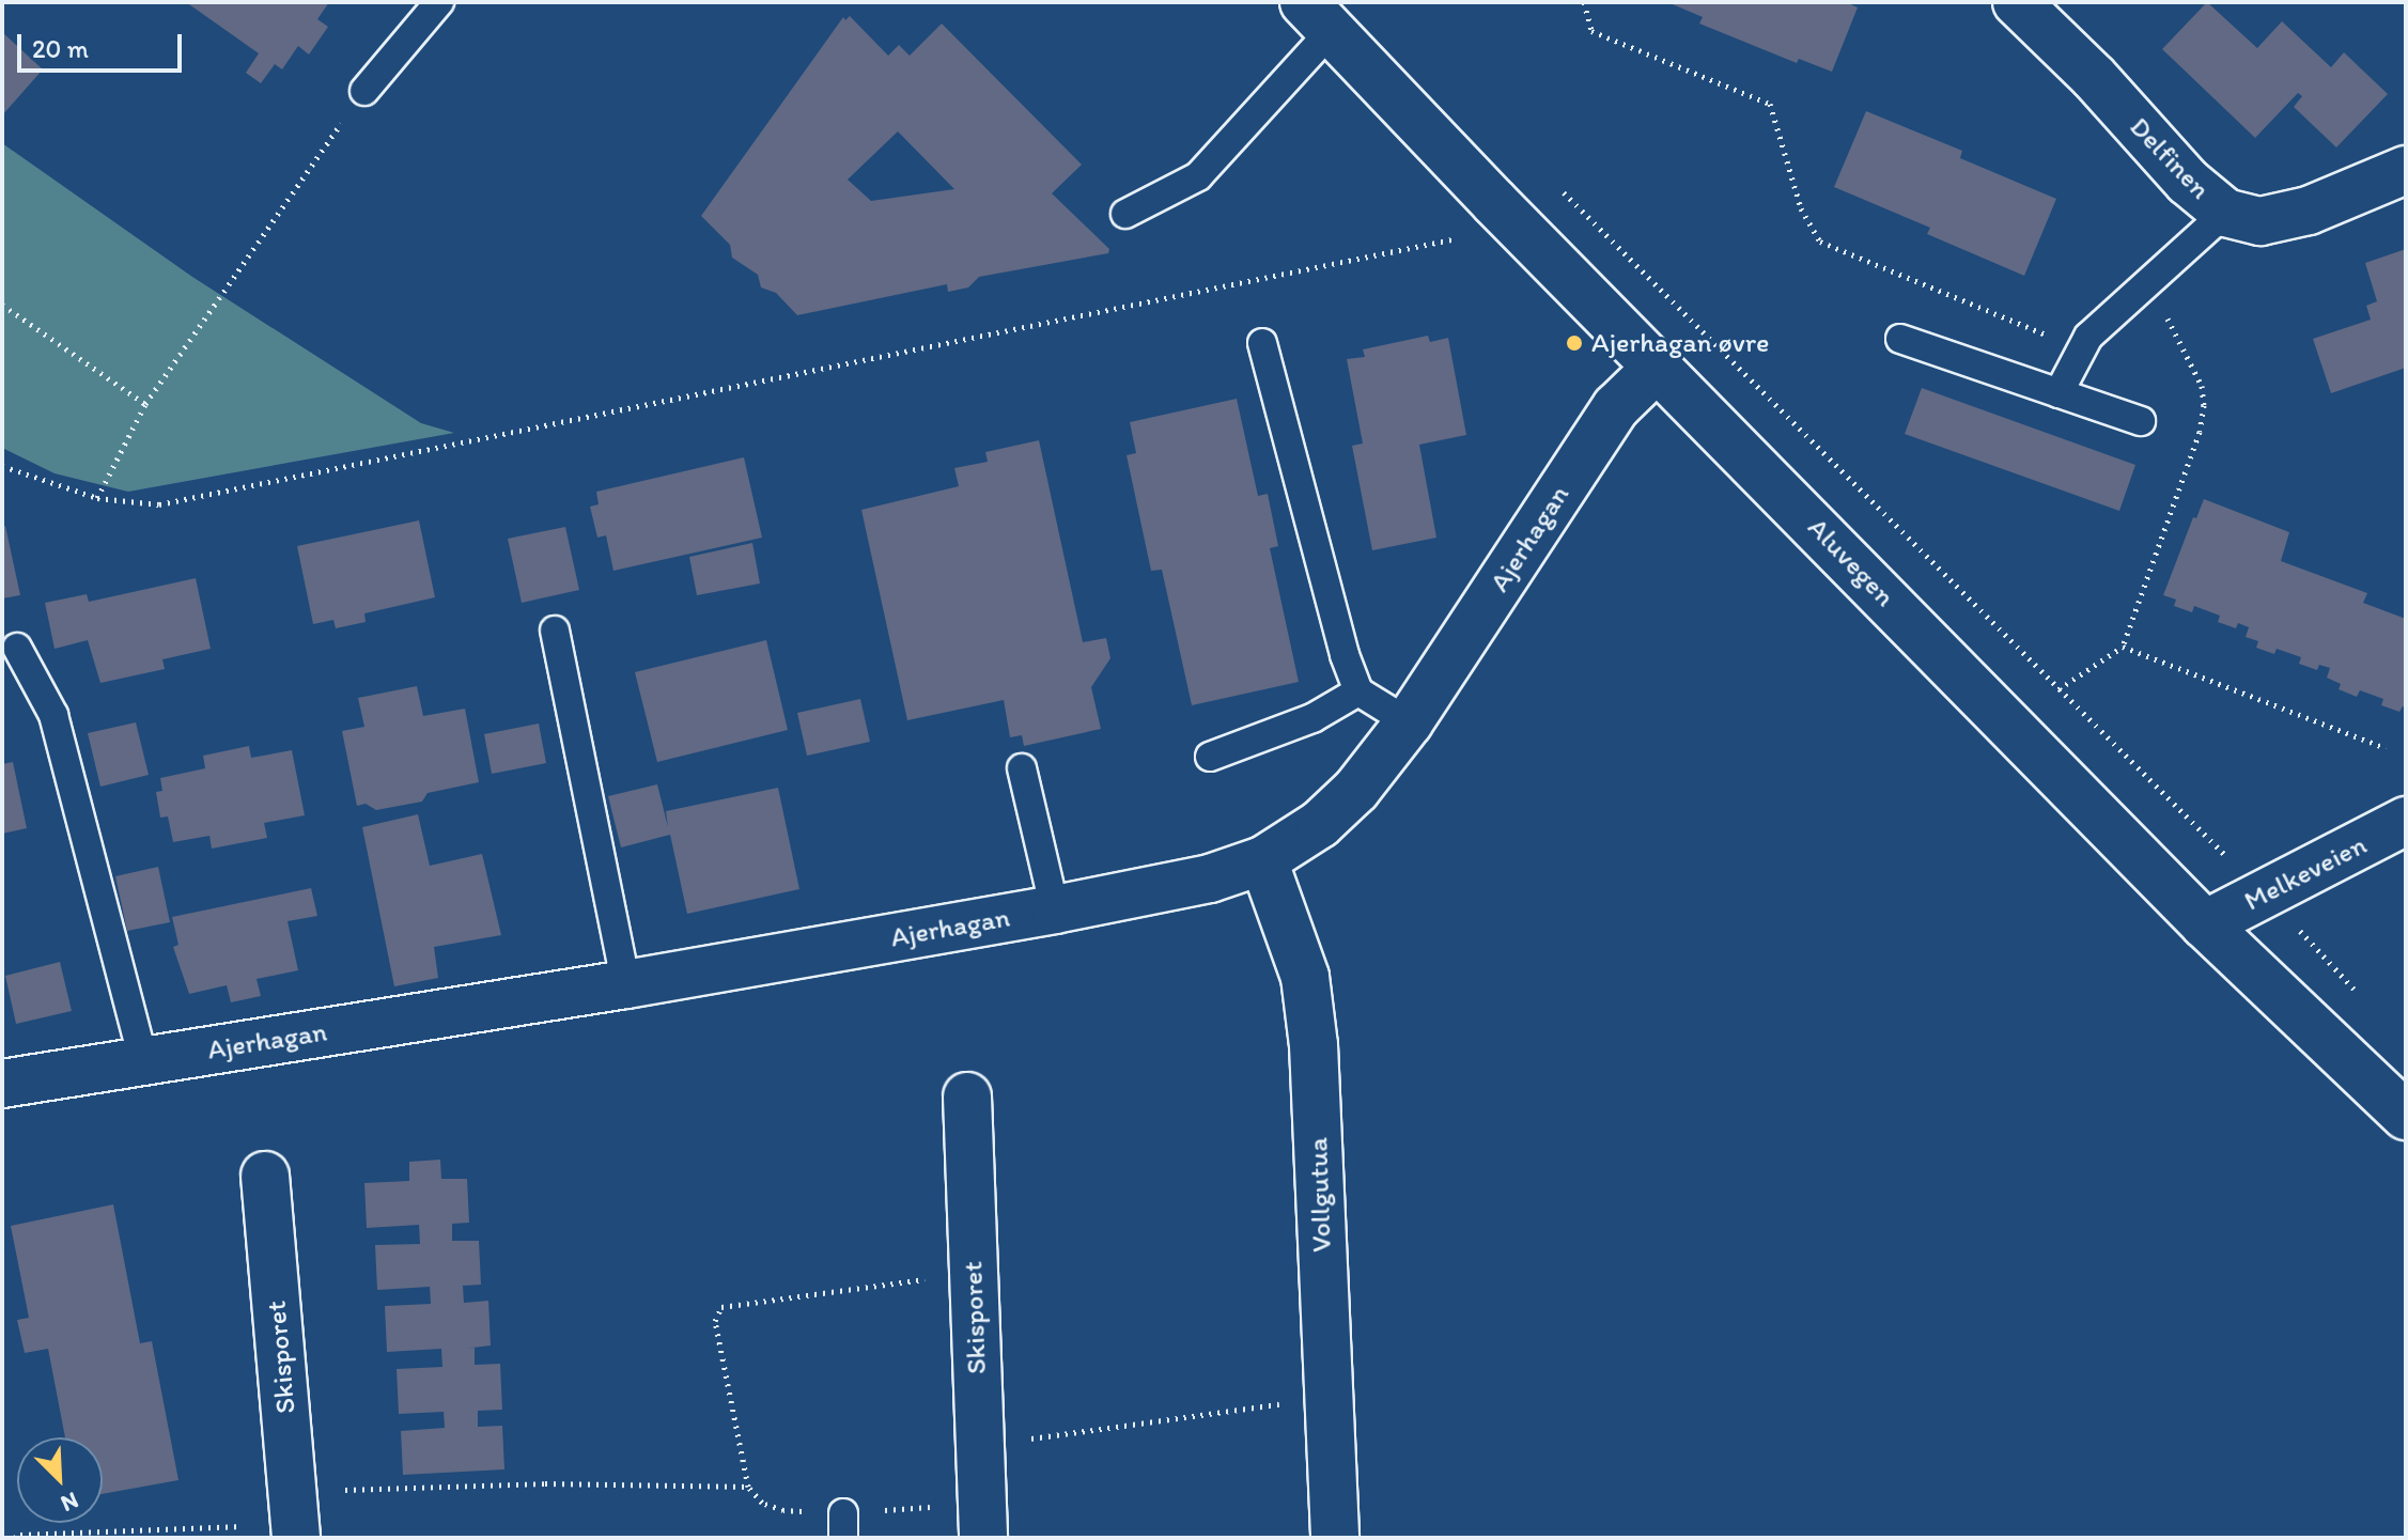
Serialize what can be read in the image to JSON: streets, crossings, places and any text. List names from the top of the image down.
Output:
{
  "streets": {
    "street": [
      "Delfinen",
      "Ajerhagan",
      "Aluvegen",
      "Melkeveien",
      "Vollgutua",
      "Skisporet"
    ]
  },
  "crossings": [
    ["Ajerhagan", "Aluvegen"],
    ["Ajerhagan", "Vollgutua"],
    ["Aluvegen", "Melkeveien"]
  ],
  "places": ["Ajerhagan øvre"],
  "scale_bar": "20 m",
  "north": "bottom right"
}
